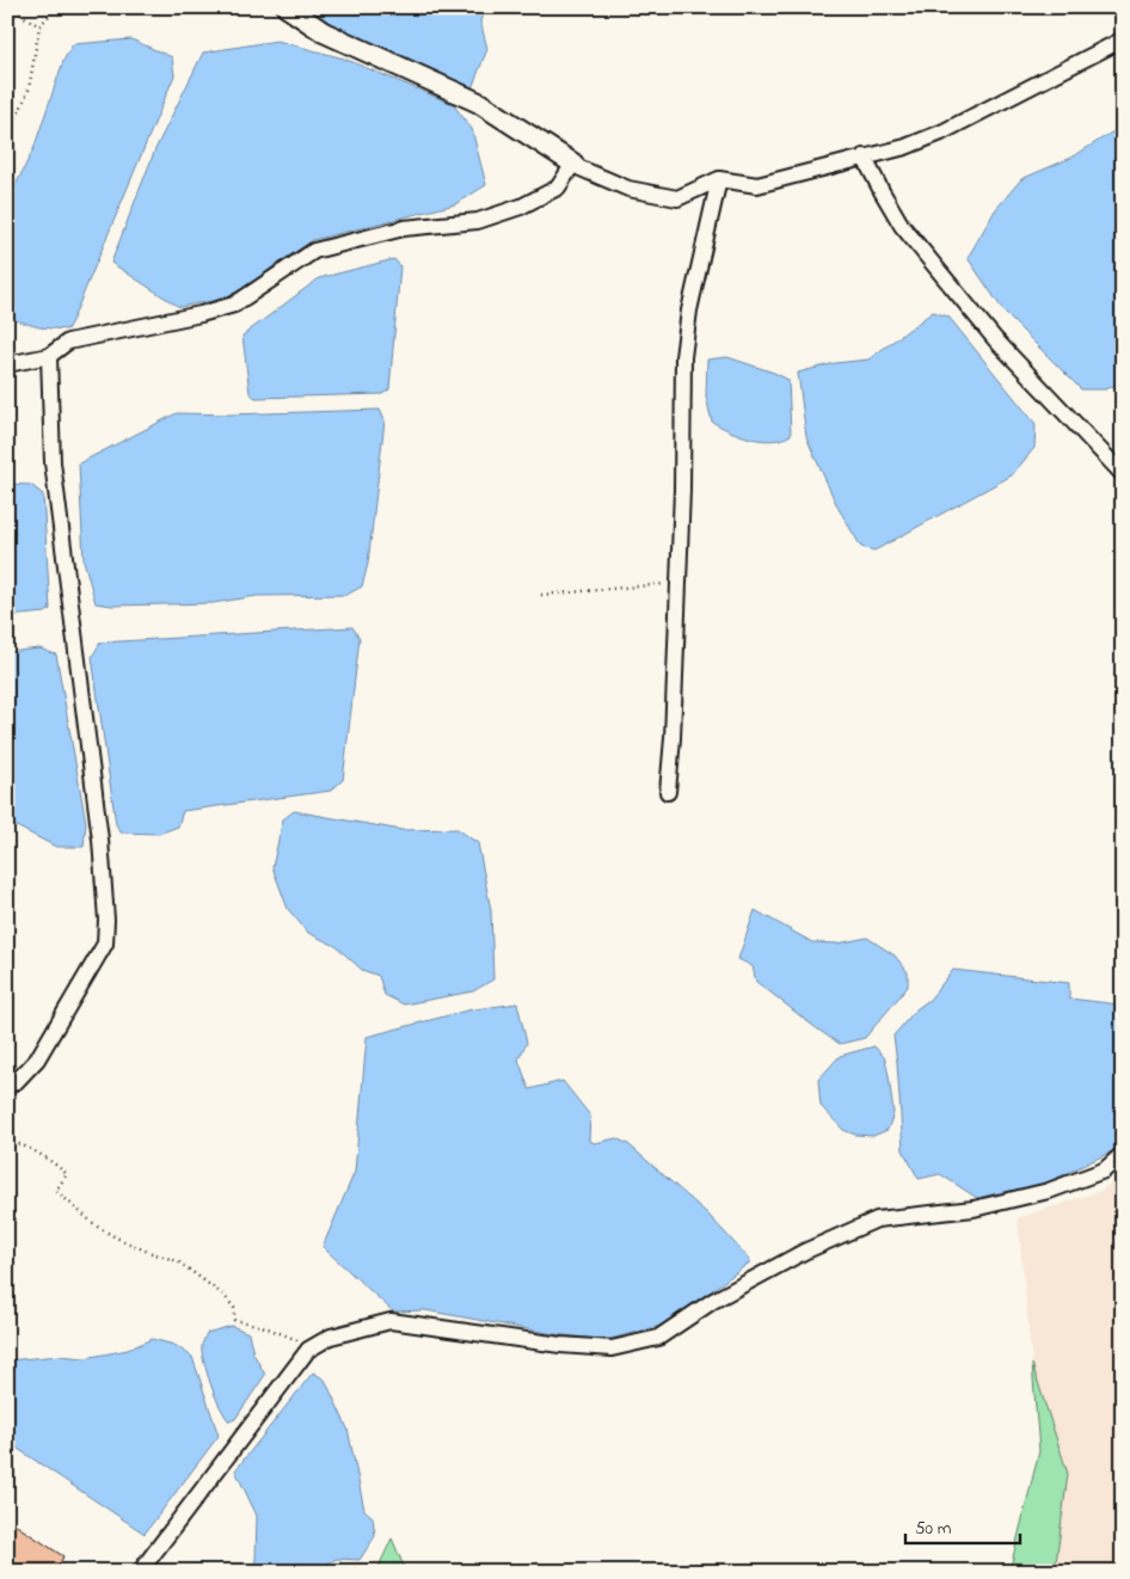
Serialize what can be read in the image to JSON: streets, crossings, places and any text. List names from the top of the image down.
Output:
{
  "scale_bar": "50 m"
}
